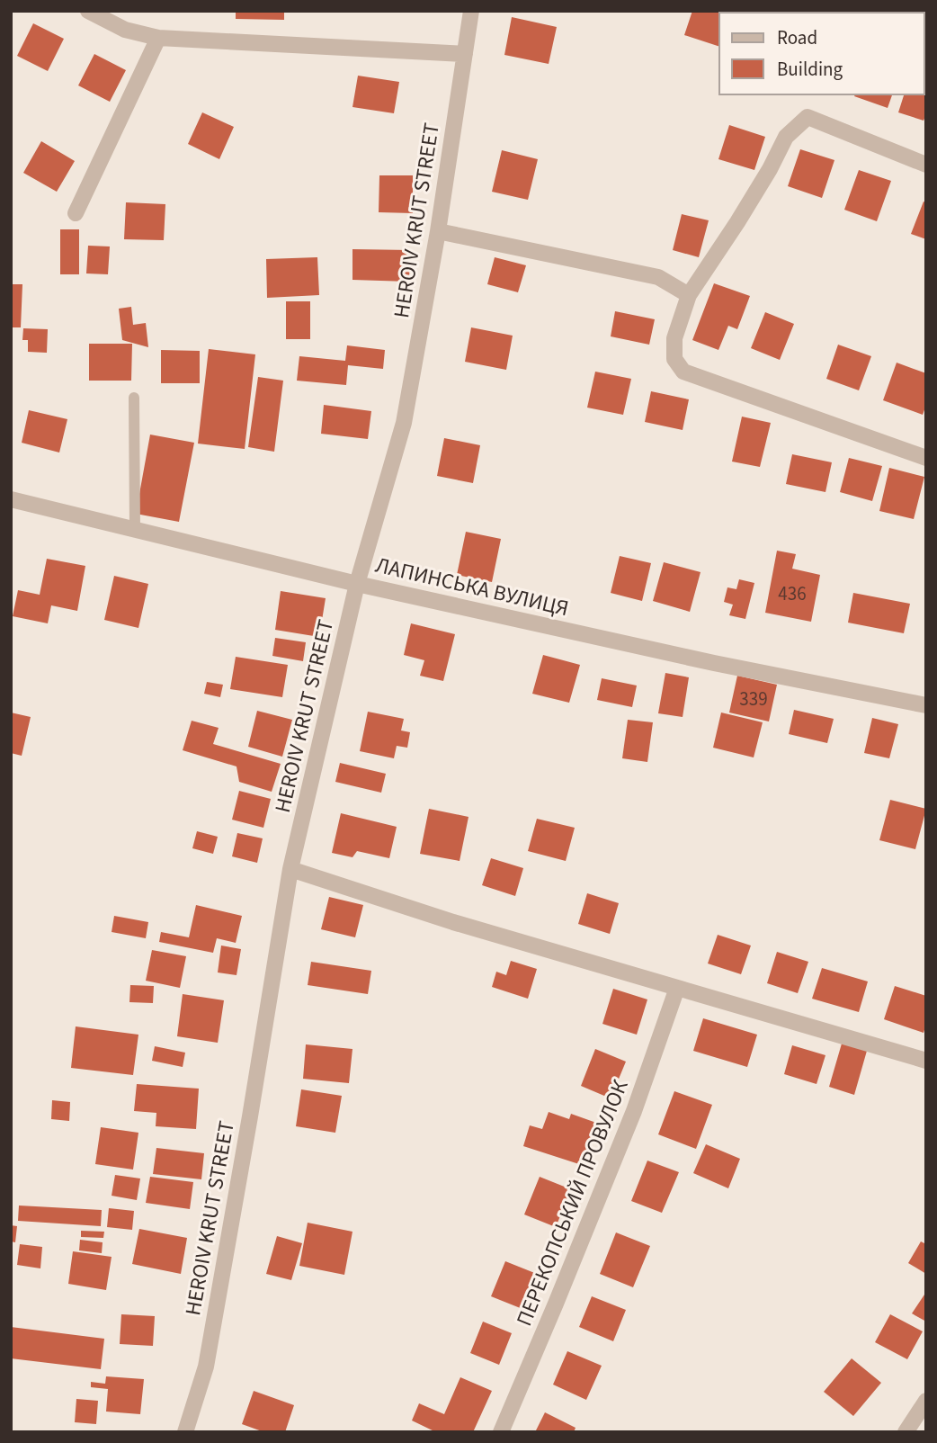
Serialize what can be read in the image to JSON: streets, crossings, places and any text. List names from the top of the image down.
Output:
{
  "streets": {
    "street": ["HEROIV KRUT STREET", "ЛАПИНСЬКА ВУЛИЦЯ", "ПЕРЕКОПСЬКИЙ ПРОВУЛОК"]
  },
  "crossings": [
    ["HEROIV KRUT STREET", "ЛАПИНСЬКА ВУЛИЦЯ"]
  ],
  "house_numbers": ["436", "339"],
  "legend": ["Road", "Building"]
}
